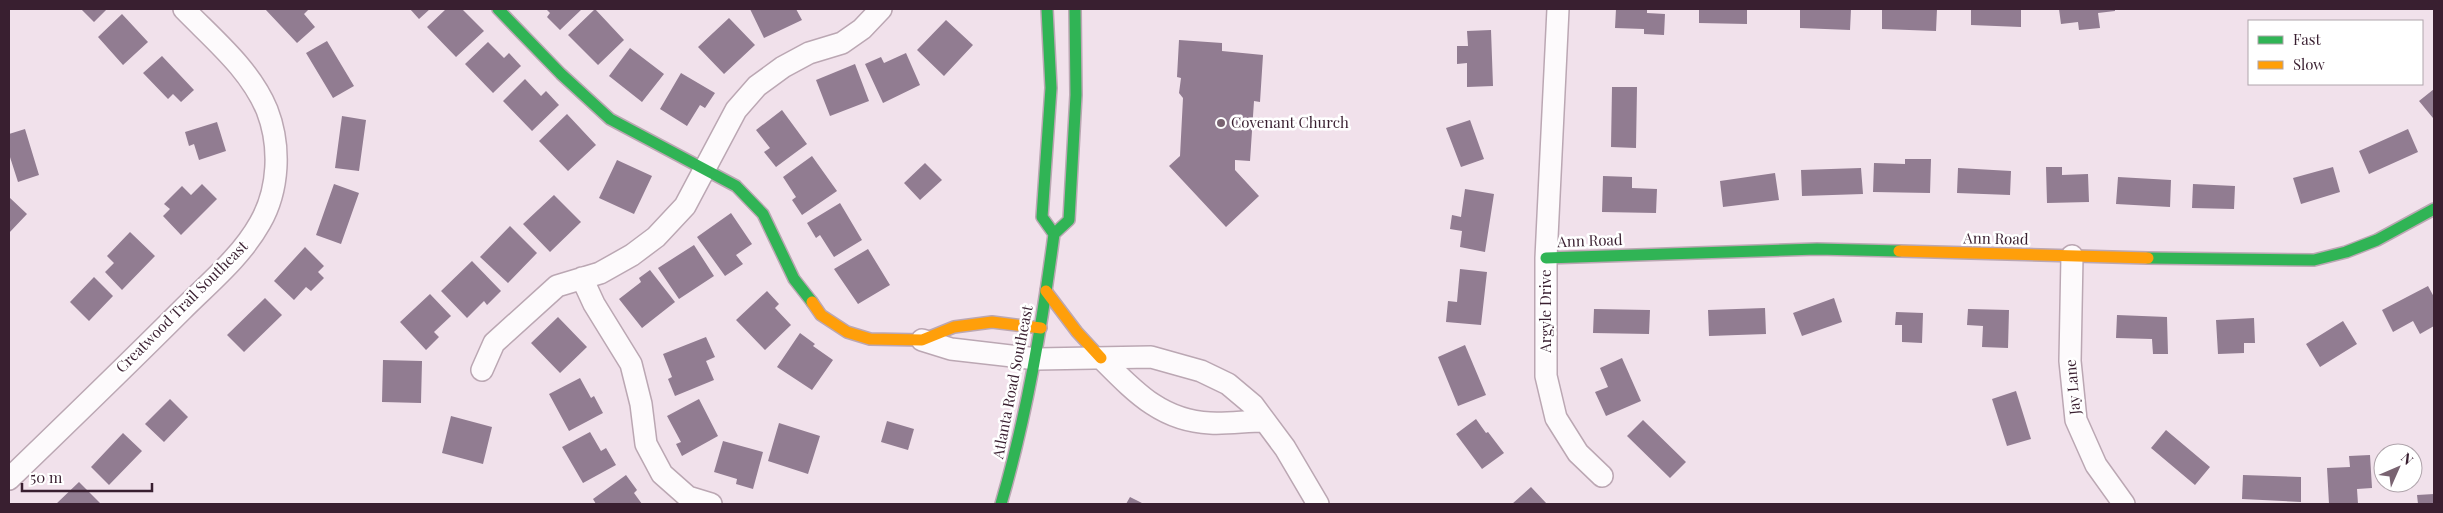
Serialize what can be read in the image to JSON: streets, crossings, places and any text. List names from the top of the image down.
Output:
{
  "streets": {
    "street": [
      "Ann Road",
      "Creatwood Trail Southeast",
      "Argyle Drive",
      "Atlanta Road Southeast",
      "Jay Lane"
    ]
  },
  "crossings": [
    ["Ann Road", "Argyle Drive"],
    ["Ann Road", "Jay Lane"]
  ],
  "places": ["Covenant Church"],
  "legend": ["Fast", "Slow"],
  "scale_bar": "50 m",
  "north": "top right"
}
